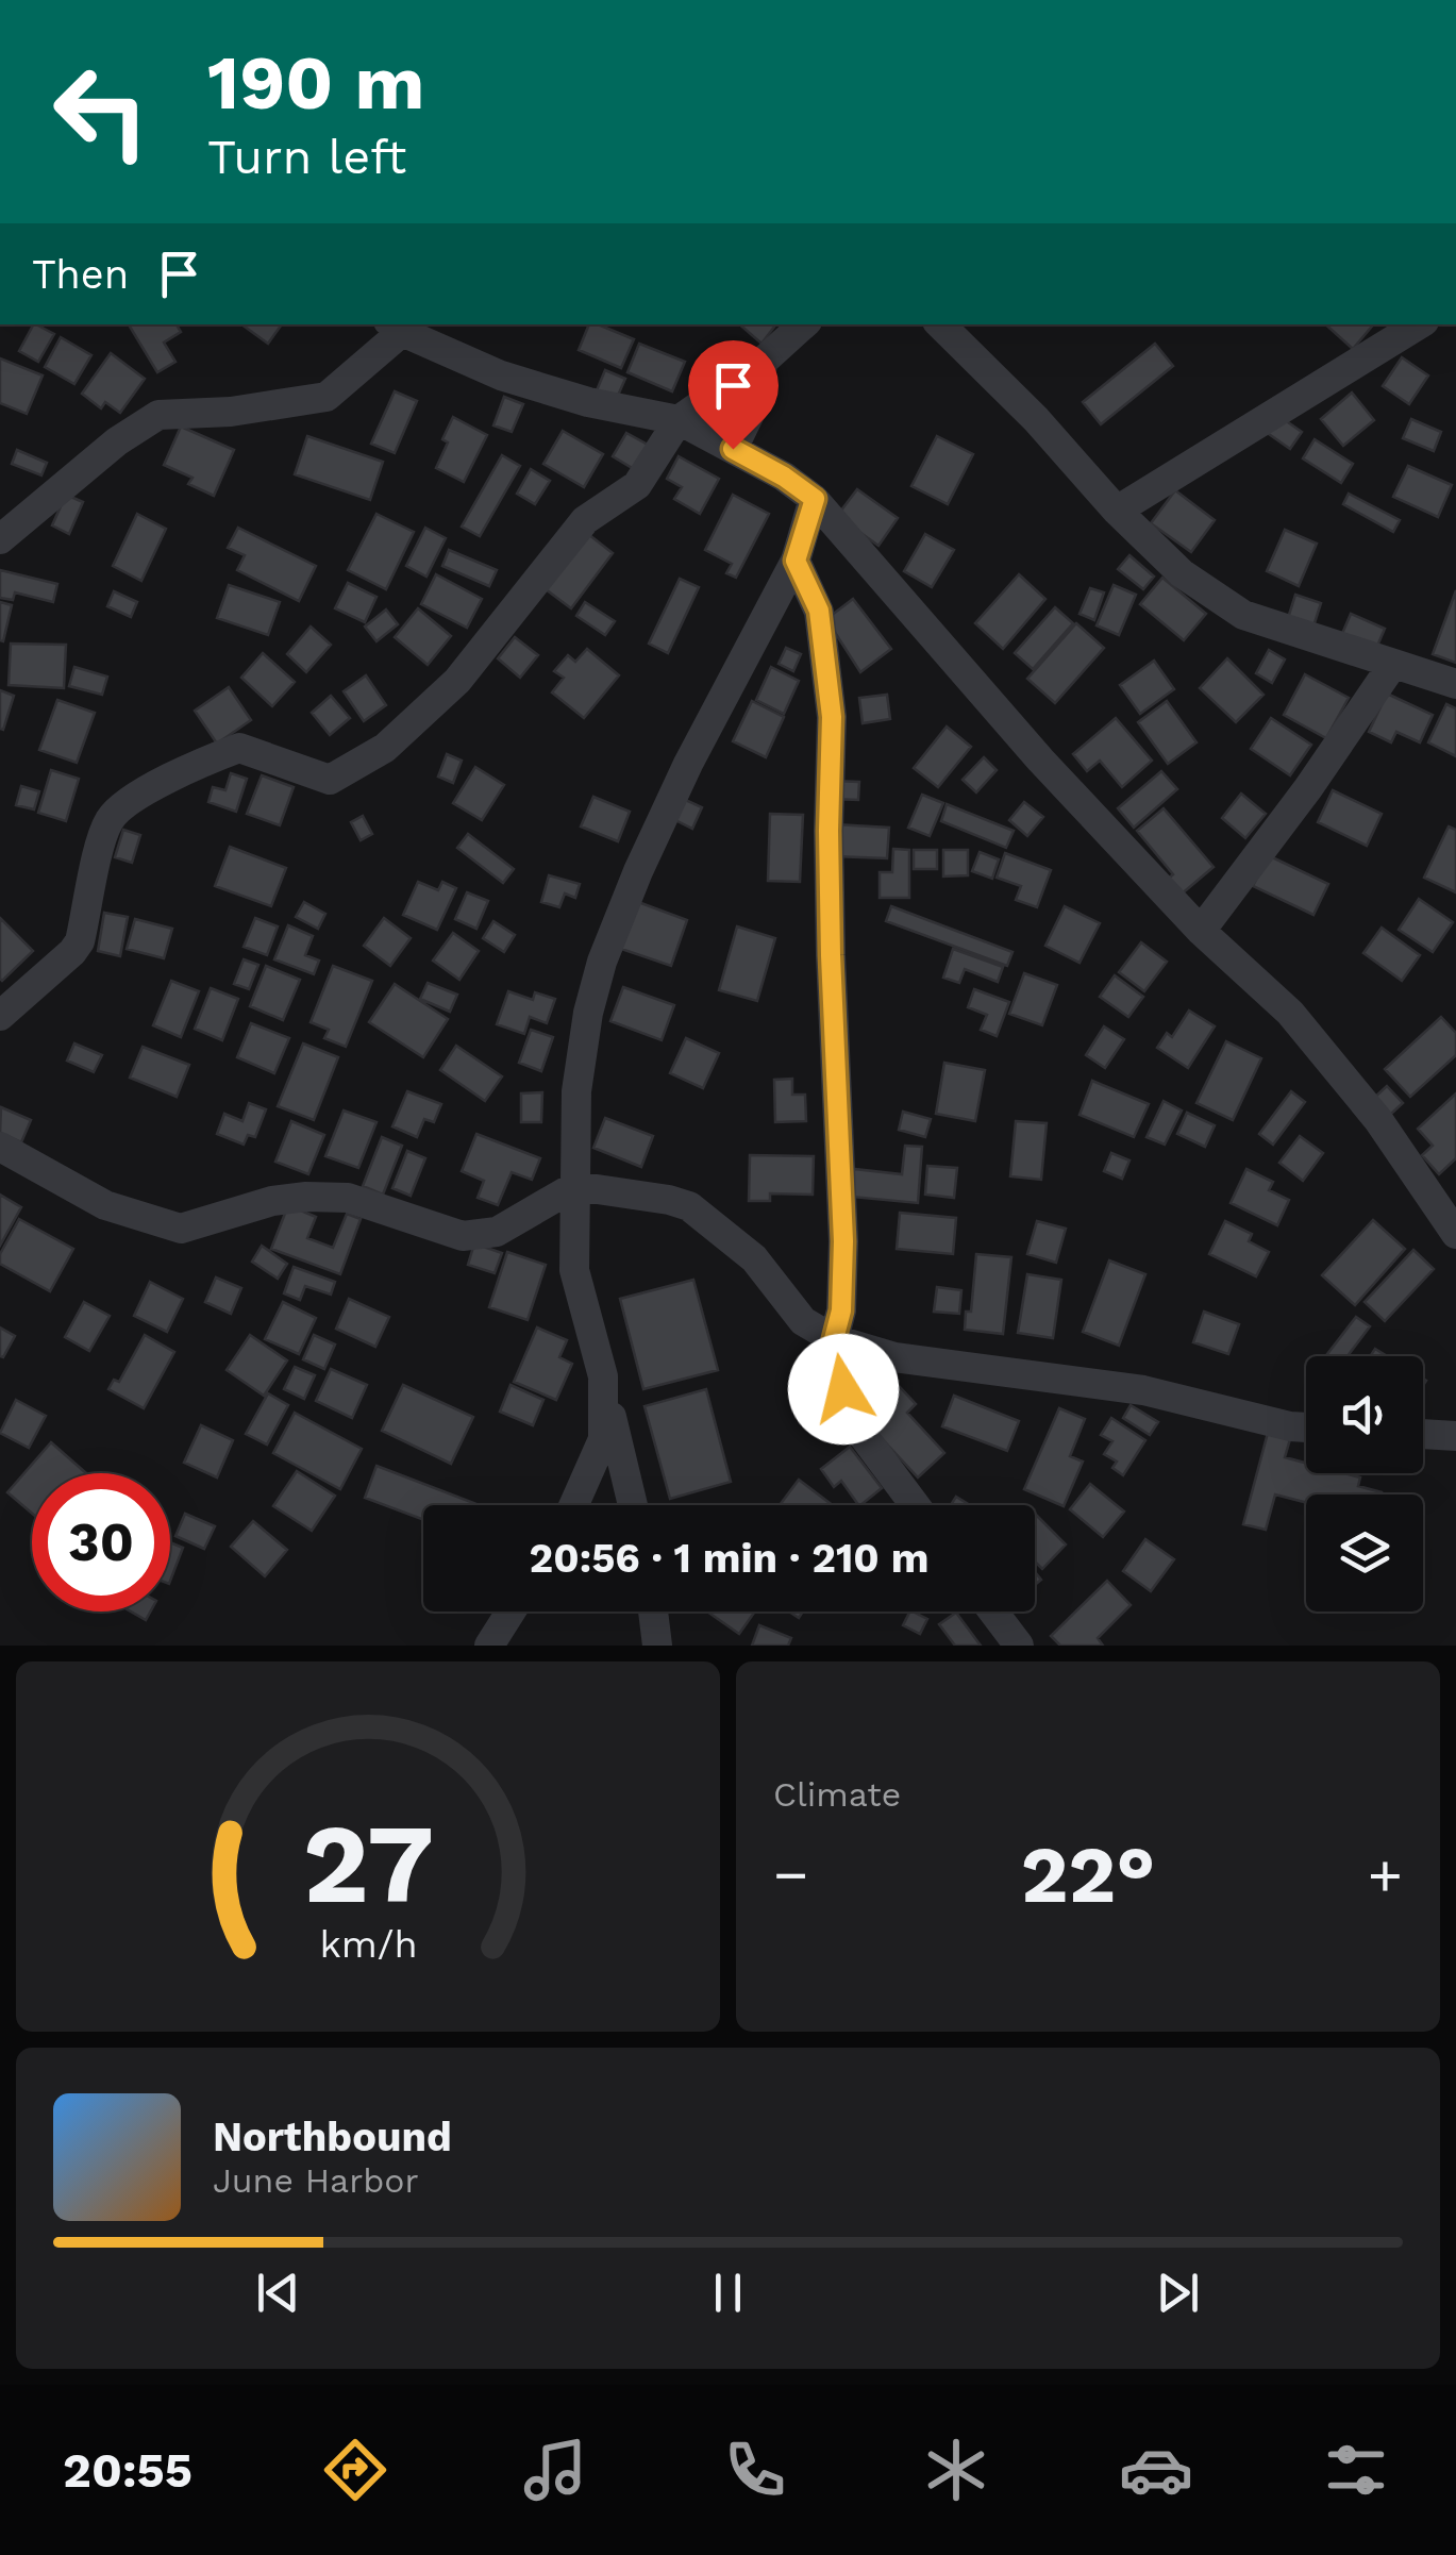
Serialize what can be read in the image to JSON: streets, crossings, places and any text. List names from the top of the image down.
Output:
{
  "page": {
    "turn": ["190 m", "Turn left"],
    "then": "Then",
    "limit": "30",
    "trip": "20:56 · 1 min · 210 m",
    "tile": "Climate",
    "heat": ["−", "22°", "+"],
    "song": ["Northbound", "June Harbor"],
    "tabs": "20:55",
    "gauge": ["27", "km/h"]
  }
}
